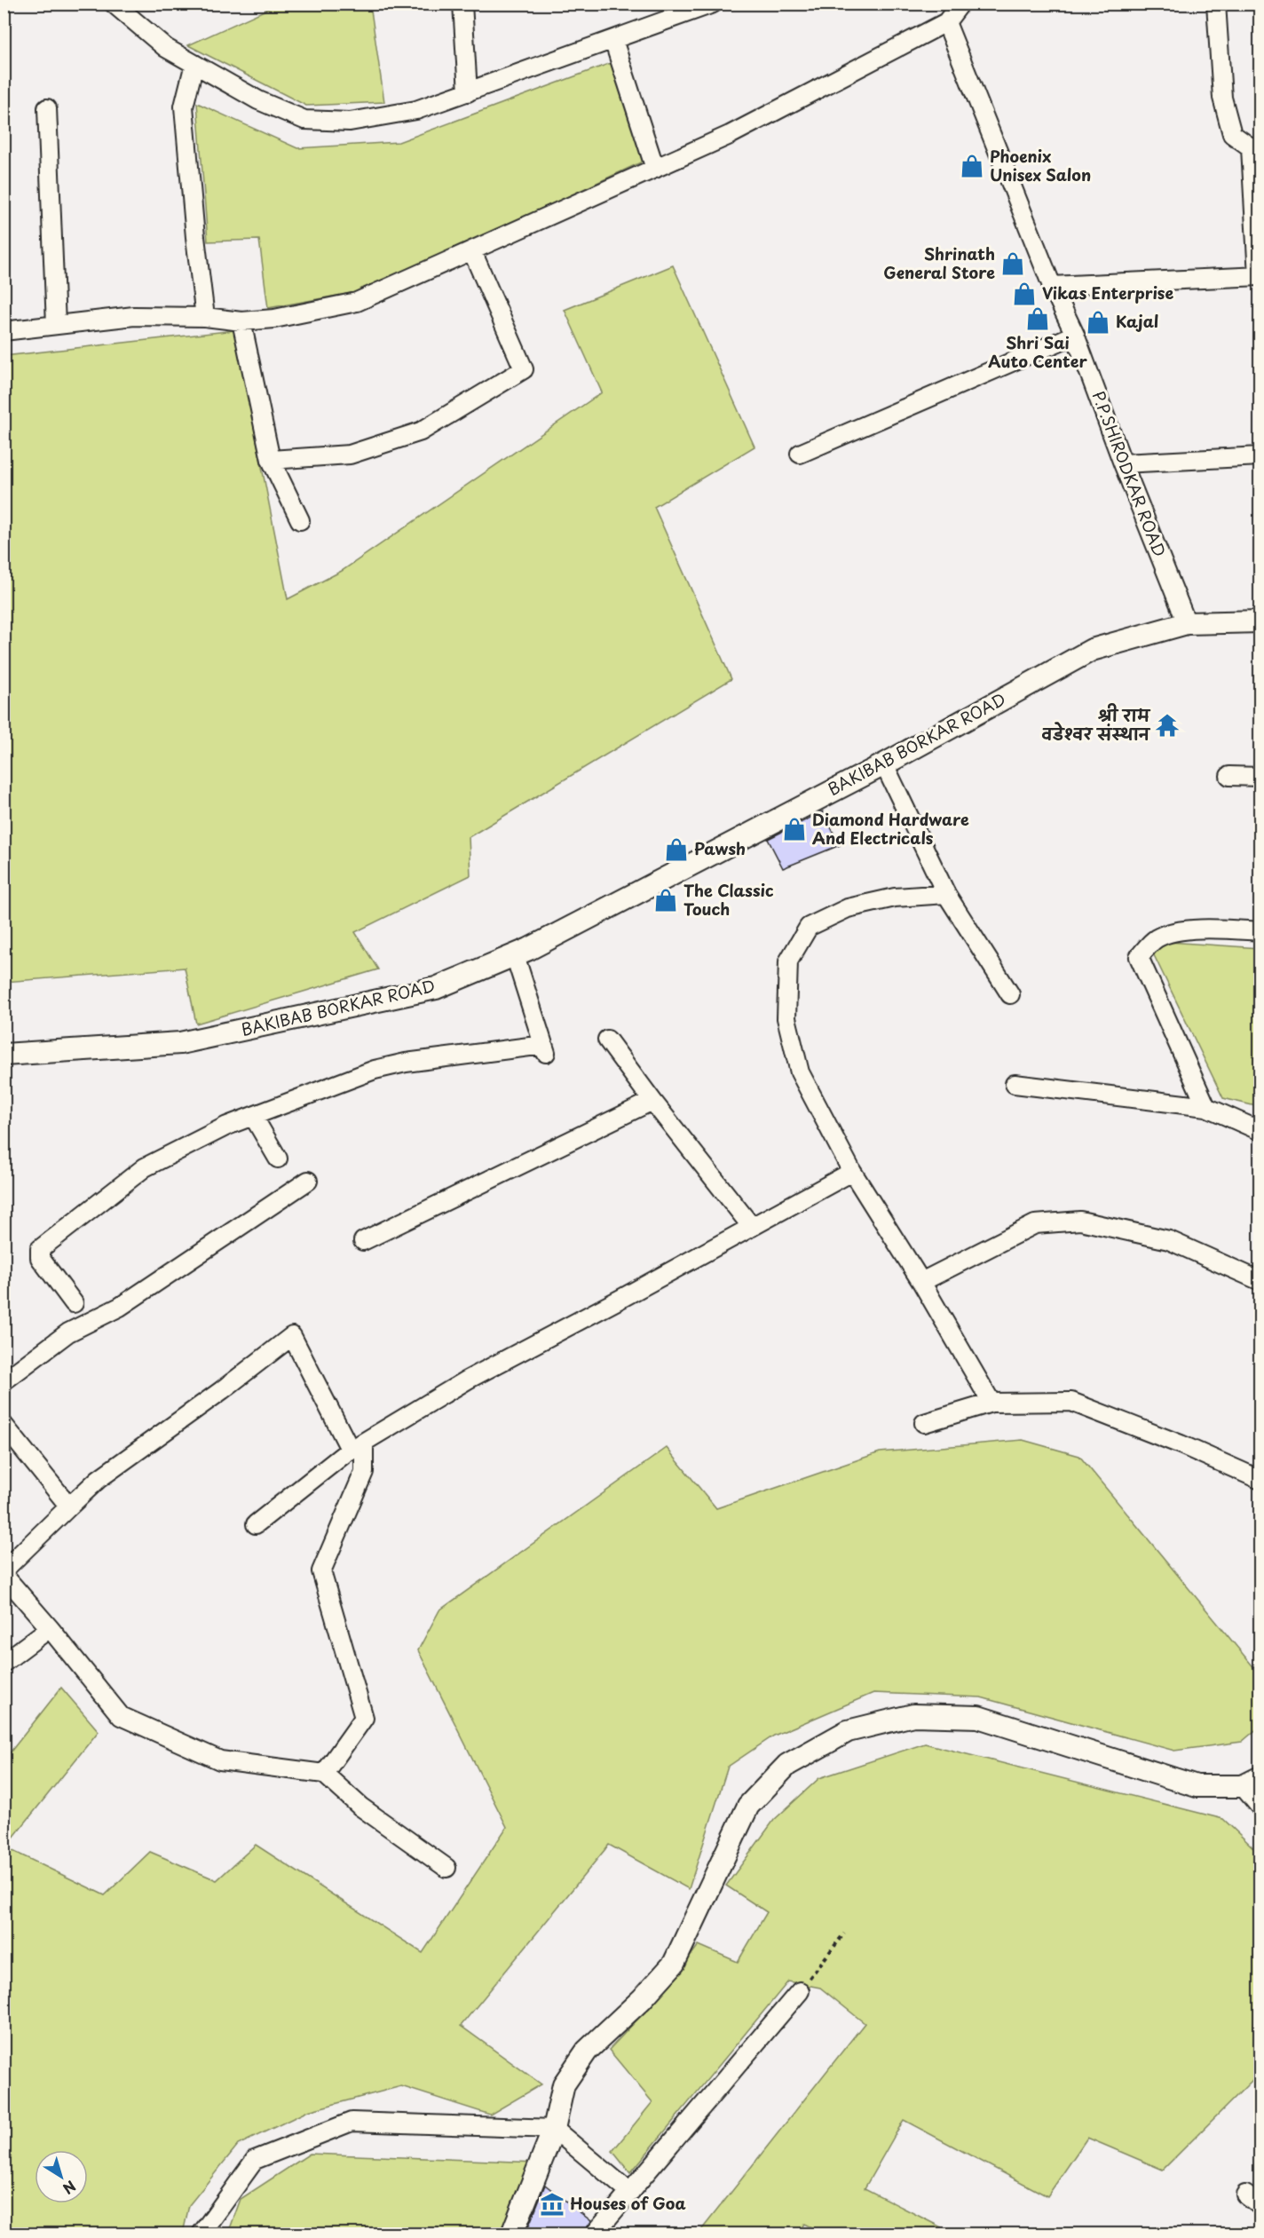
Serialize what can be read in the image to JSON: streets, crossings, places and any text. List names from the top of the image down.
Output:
{
  "streets": {
    "street": ["P.P.SHIRODKAR ROAD", "BAKIBAB BORKAR ROAD"]
  },
  "crossings": [
    ["P.P.SHIRODKAR ROAD", "BAKIBAB BORKAR ROAD"]
  ],
  "places": {
    "shop": [
      "Phoenix Unisex Salon",
      "Shrinath General Store",
      "Vikas Enterprise",
      "Shri Sai Auto Center",
      "Kajal",
      "Diamond Hardware And Electricals",
      "Pawsh",
      "The Classic Touch"
    ],
    "temple": ["श्री राम वडेश्वर संस्थान"],
    "museum": ["Houses of Goa"]
  },
  "north": "bottom right"
}
